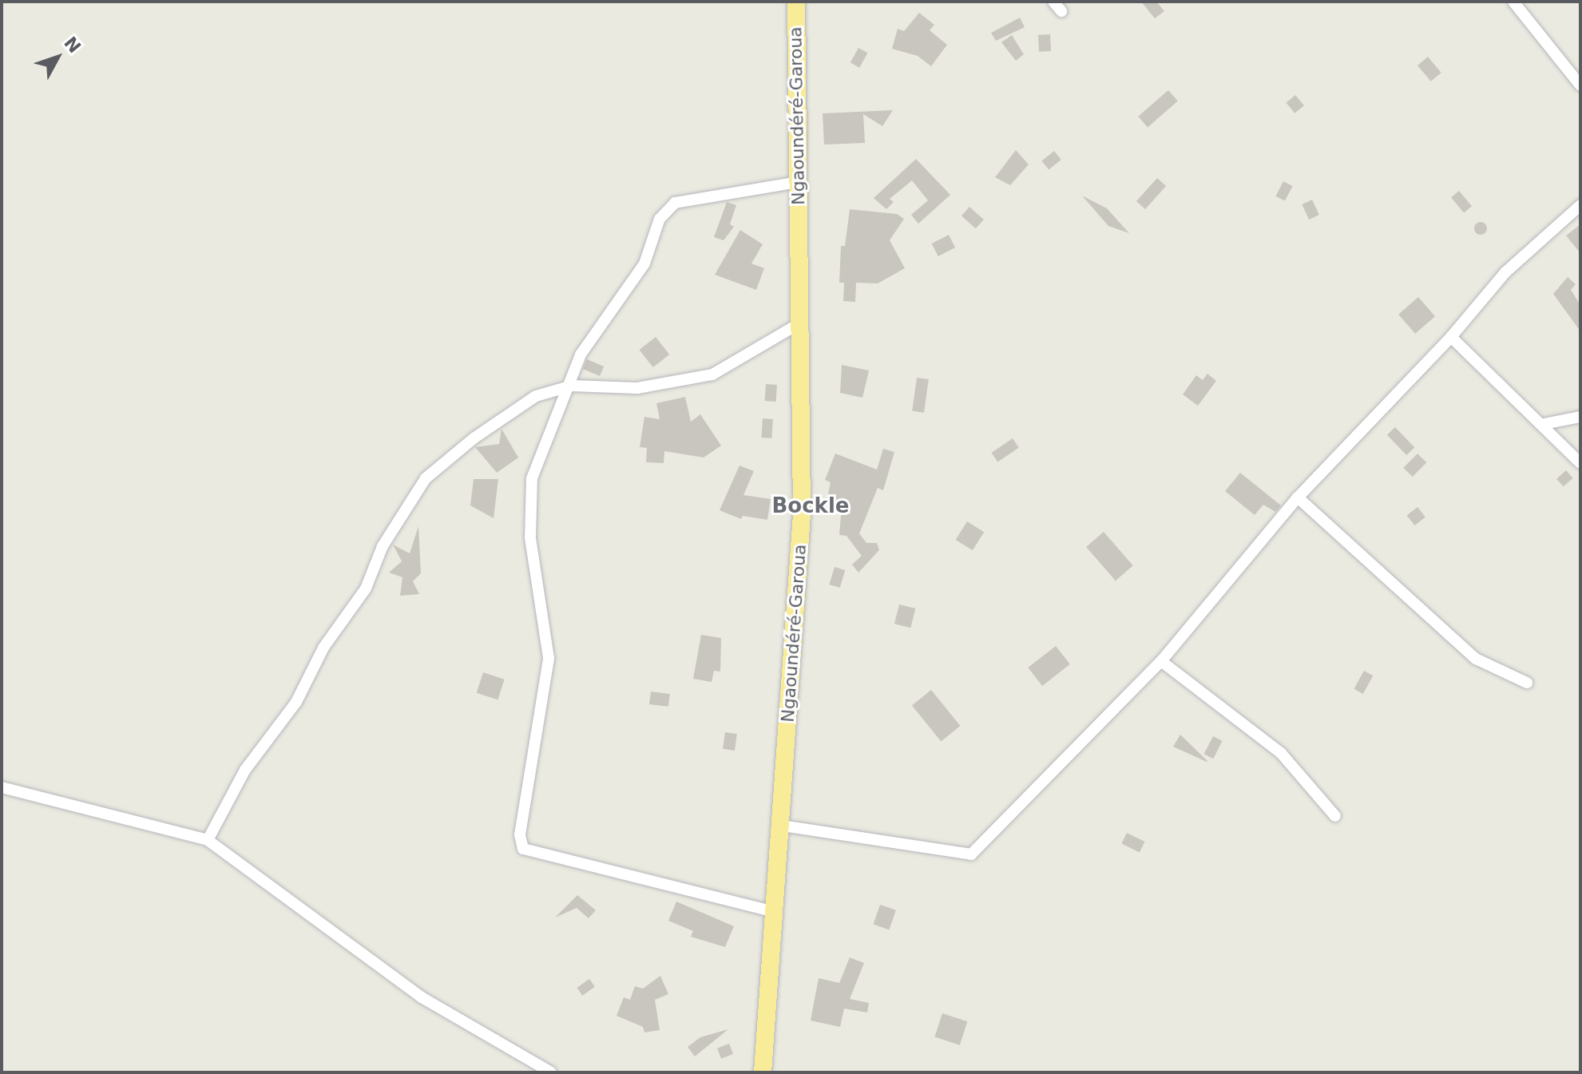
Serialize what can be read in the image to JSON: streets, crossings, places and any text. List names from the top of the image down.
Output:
{
  "streets": {
    "highway": ["Ngaoundéré-Garoua"]
  },
  "districts": ["Bockle"],
  "north": "top right"
}
